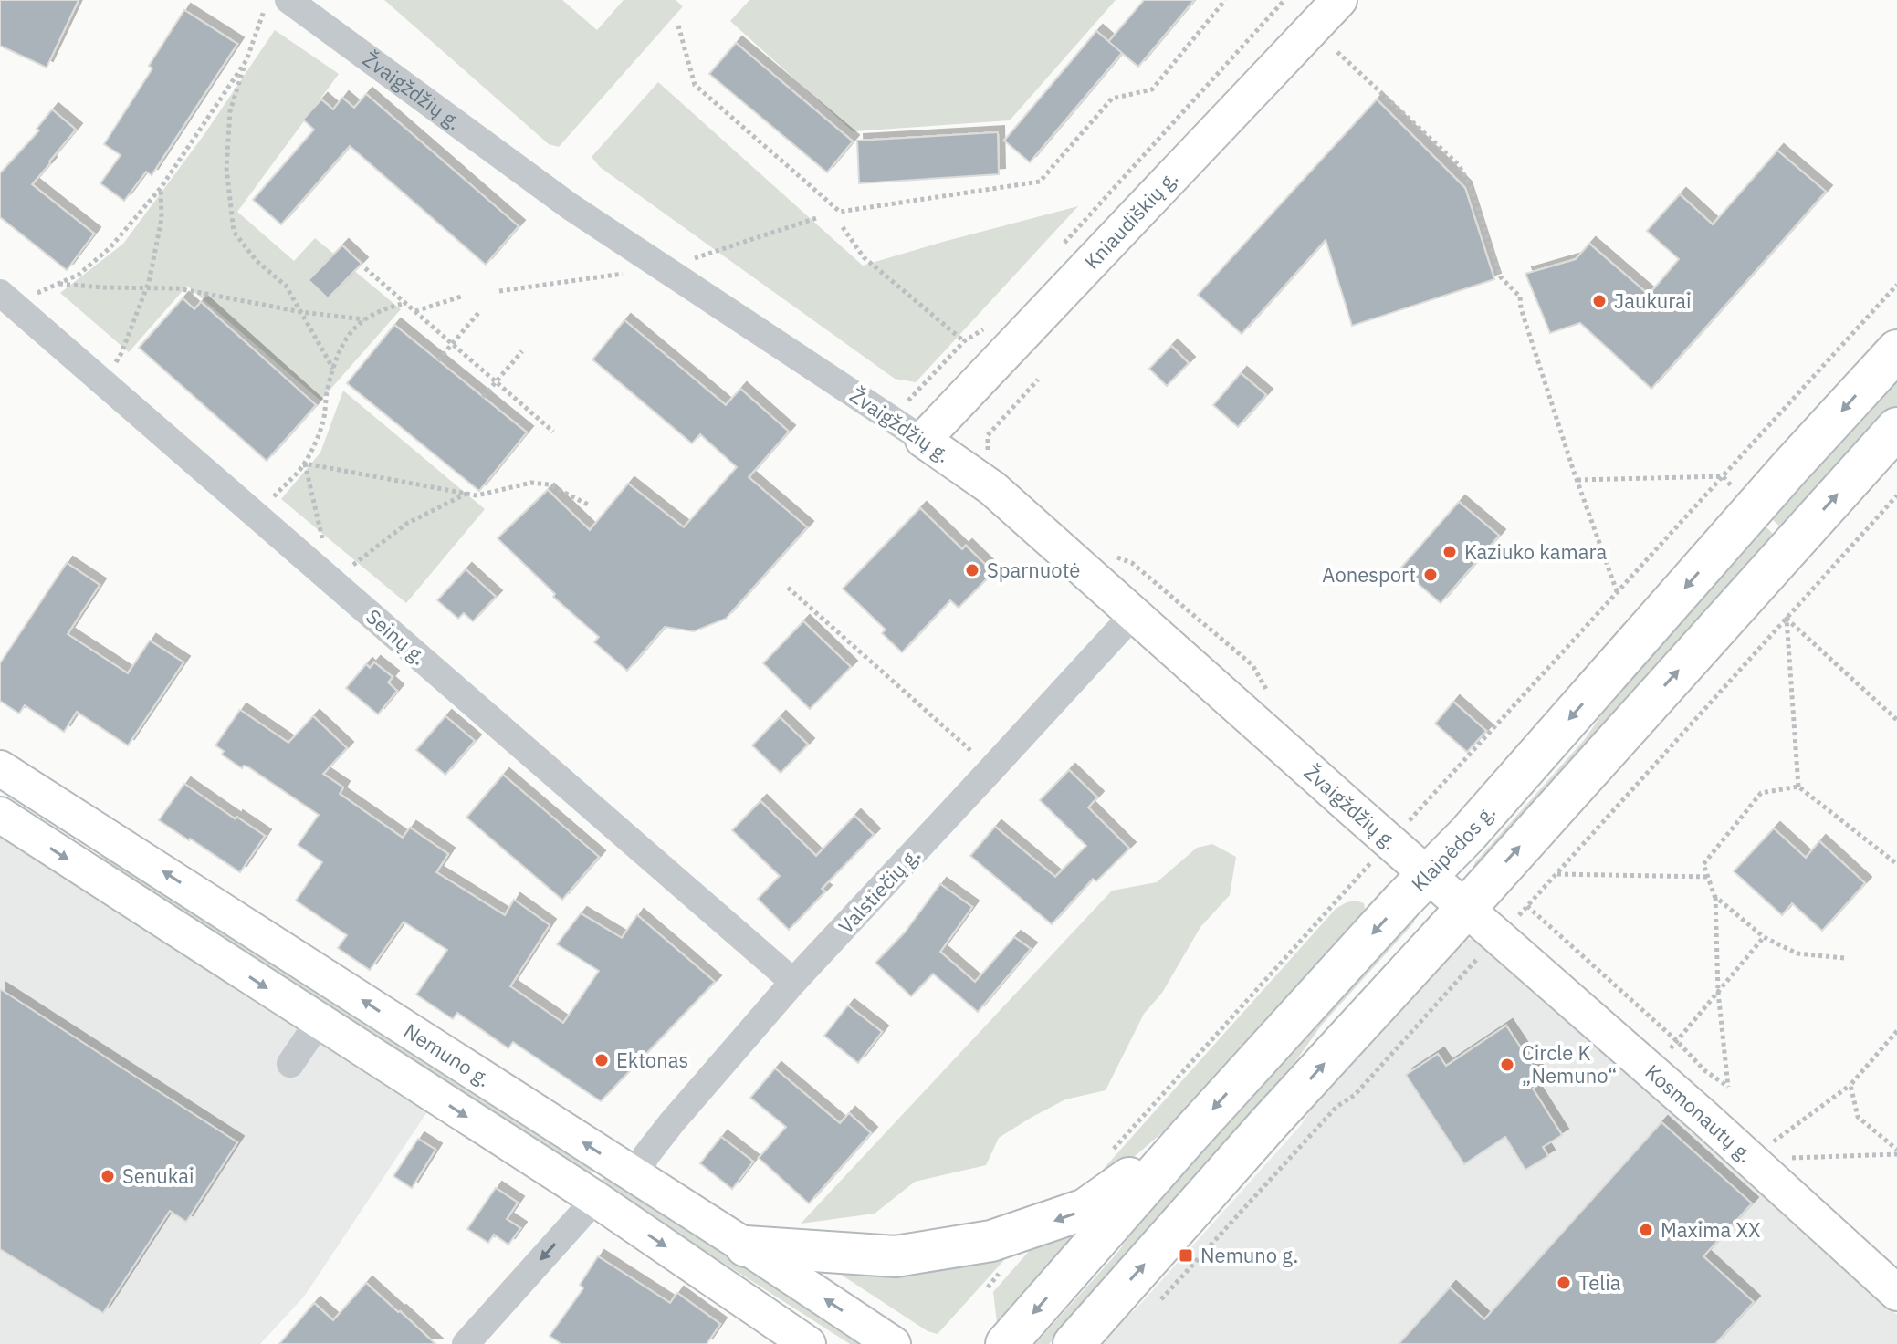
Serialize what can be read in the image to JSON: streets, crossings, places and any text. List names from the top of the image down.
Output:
{
  "streets": {
    "highway": ["Klaipėdos g."],
    "main road": [
      "Žvaigždžių g.",
      "Kniaudiškių g.",
      "Nemuno g.",
      "Kosmonautų g."
    ],
    "street": ["Seinų g.", "Valstiečių g."]
  },
  "crossings": [
    ["Žvaigždžių g.", "Kniaudiškių g."],
    ["Žvaigždžių g.", "Klaipėdos g."],
    ["Žvaigždžių g.", "Valstiečių g."],
    ["Žvaigždžių g.", "Kosmonautų g."],
    ["Seinų g.", "Valstiečių g."],
    ["Valstiečių g.", "Nemuno g."]
  ],
  "places": {
    "other": [
      "Jaukurai",
      "Kaziuko kamara",
      "Sparnuotė",
      "Aonesport",
      "Ektonas",
      "Circle K „Nemuno“",
      "Senukai",
      "Maxima XX",
      "Telia"
    ],
    "transit": ["Nemuno g."]
  }
}
